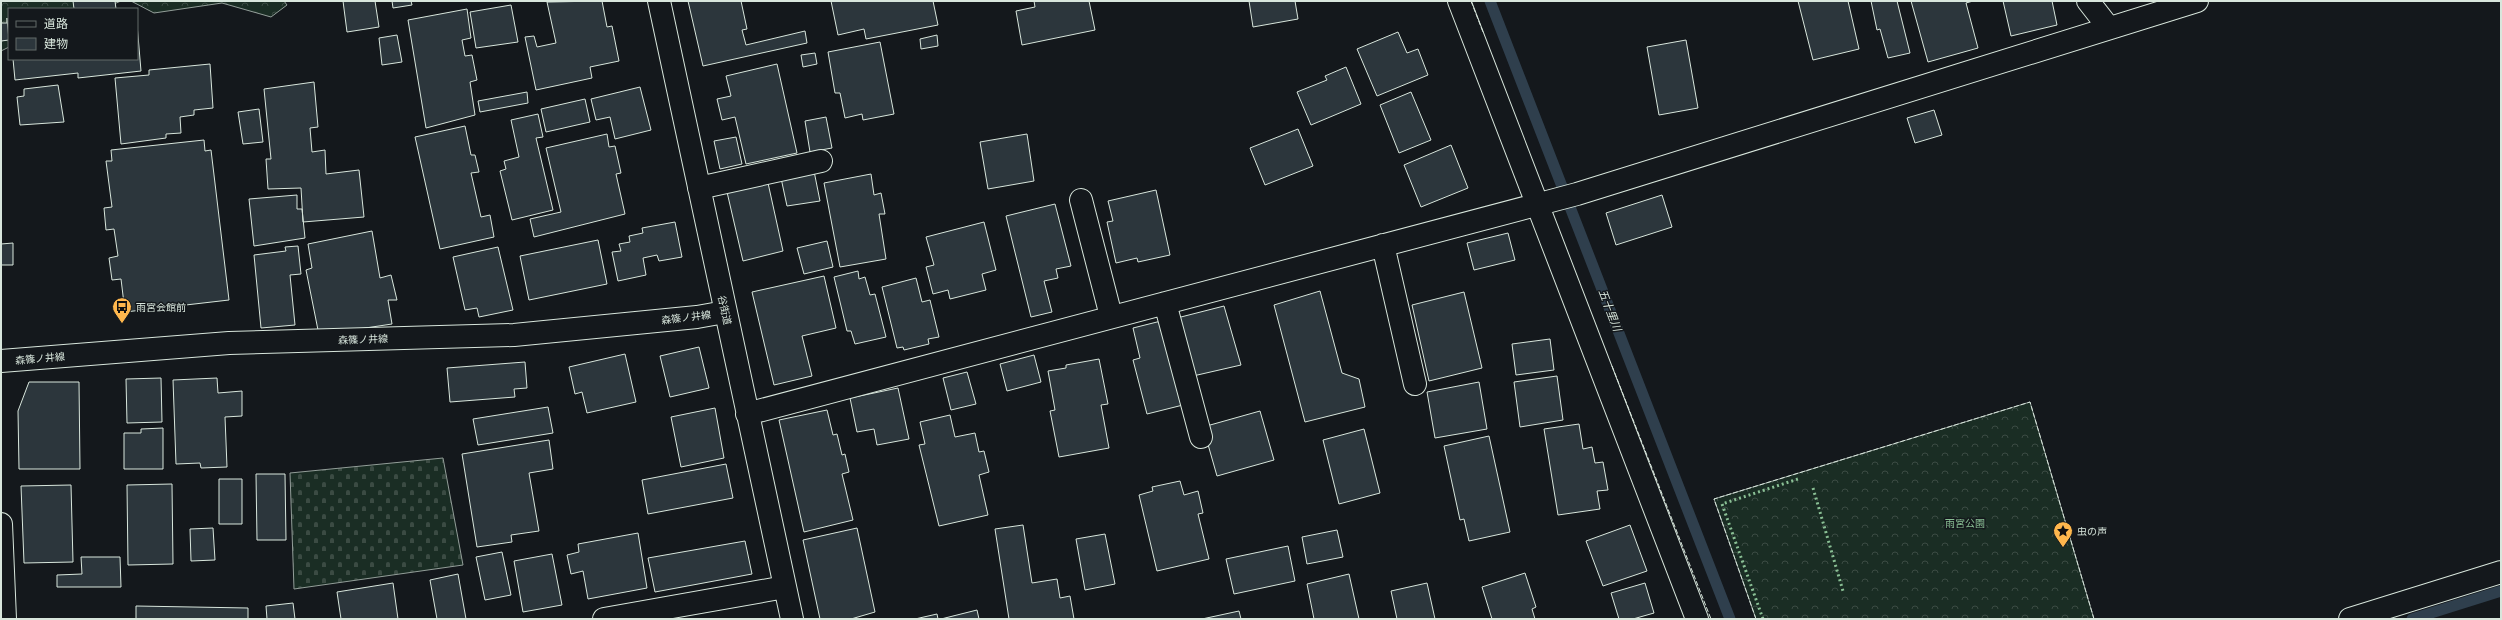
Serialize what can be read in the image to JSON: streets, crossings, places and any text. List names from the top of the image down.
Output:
{
  "streets": {
    "street": ["谷街道", "森篠ノ井線"]
  },
  "crossings": [
    ["谷街道", "森篠ノ井線"]
  ],
  "water": ["五十里川"],
  "parks": ["雨宮公園"],
  "places": {
    "bus stop": ["雨宮会館前"],
    "place": ["虫の声"]
  },
  "legend": ["道路", "建物"]
}
